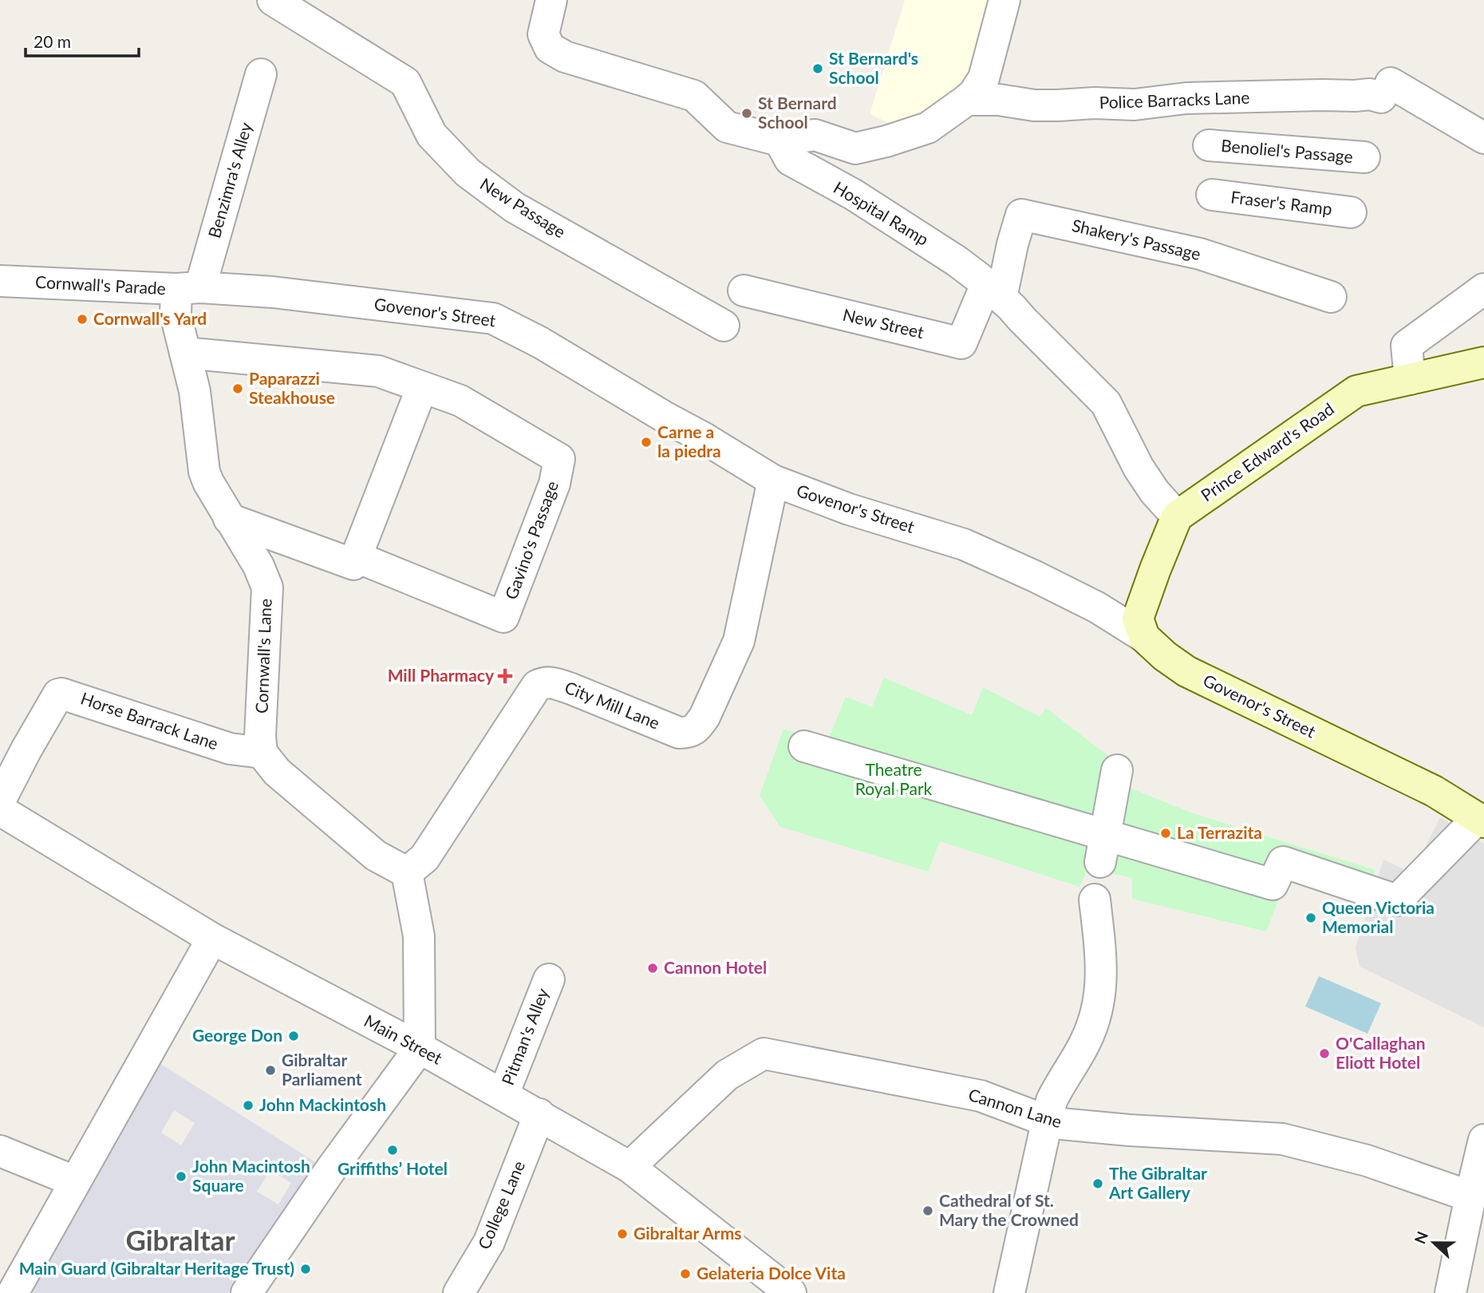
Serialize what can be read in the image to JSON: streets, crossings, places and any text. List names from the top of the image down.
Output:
{
  "streets": {
    "street": [
      "Police Barracks Lane",
      "Benoliel's Passage",
      "Benzimra's Alley",
      "Fraser's Ramp",
      "New Passage",
      "Hospital Ramp",
      "Shakery's Passage",
      "Cornwall's Parade",
      "Govenor's Street",
      "New Street",
      "Prince Edward's Road",
      "Gavino's Passage",
      "Cornwall's Lane",
      "City Mill Lane",
      "Horse Barrack Lane",
      "Pitman's Alley",
      "Main Street",
      "Cannon Lane",
      "College Lane"
    ]
  },
  "crossings": [
    ["Benzimra's Alley", "Cornwall's Parade"],
    ["Benzimra's Alley", "Govenor's Street"],
    ["Benzimra's Alley", "Cornwall's Lane"],
    ["Hospital Ramp", "Shakery's Passage"],
    ["Hospital Ramp", "New Street"],
    ["Hospital Ramp", "Prince Edward's Road"],
    ["Shakery's Passage", "New Street"],
    ["Cornwall's Parade", "Govenor's Street"],
    ["Cornwall's Parade", "Cornwall's Lane"],
    ["Govenor's Street", "Cornwall's Lane"],
    ["Govenor's Street", "City Mill Lane"],
    ["Gavino's Passage", "Cornwall's Lane"],
    ["Cornwall's Lane", "Horse Barrack Lane"],
    ["Pitman's Alley", "Main Street"],
    ["Main Street", "Cannon Lane"],
    ["Main Street", "College Lane"]
  ],
  "districts": ["Gibraltar"],
  "parks": ["Theatre Royal Park"],
  "places": {
    "other": [
      "St Bernard's School",
      "St Bernard School",
      "Cornwall's Yard",
      "Paparazzi Steakhouse",
      "Carne a la piedra",
      "La Terrazita",
      "Queen Victoria Memorial",
      "Cannon Hotel",
      "George Don",
      "O'Callaghan Eliott Hotel",
      "Gibraltar Parliament",
      "John Mackintosh",
      "Griffiths’ Hotel",
      "John Macintosh Square",
      "The Gibraltar Art Gallery",
      "Cathedral of St. Mary the Crowned",
      "Gibraltar Arms",
      "Main Guard (Gibraltar Heritage Trust)",
      "Gelateria Dolce Vita"
    ],
    "health": ["Mill Pharmacy"]
  },
  "scale_bar": "20 m",
  "north": "left"
}
